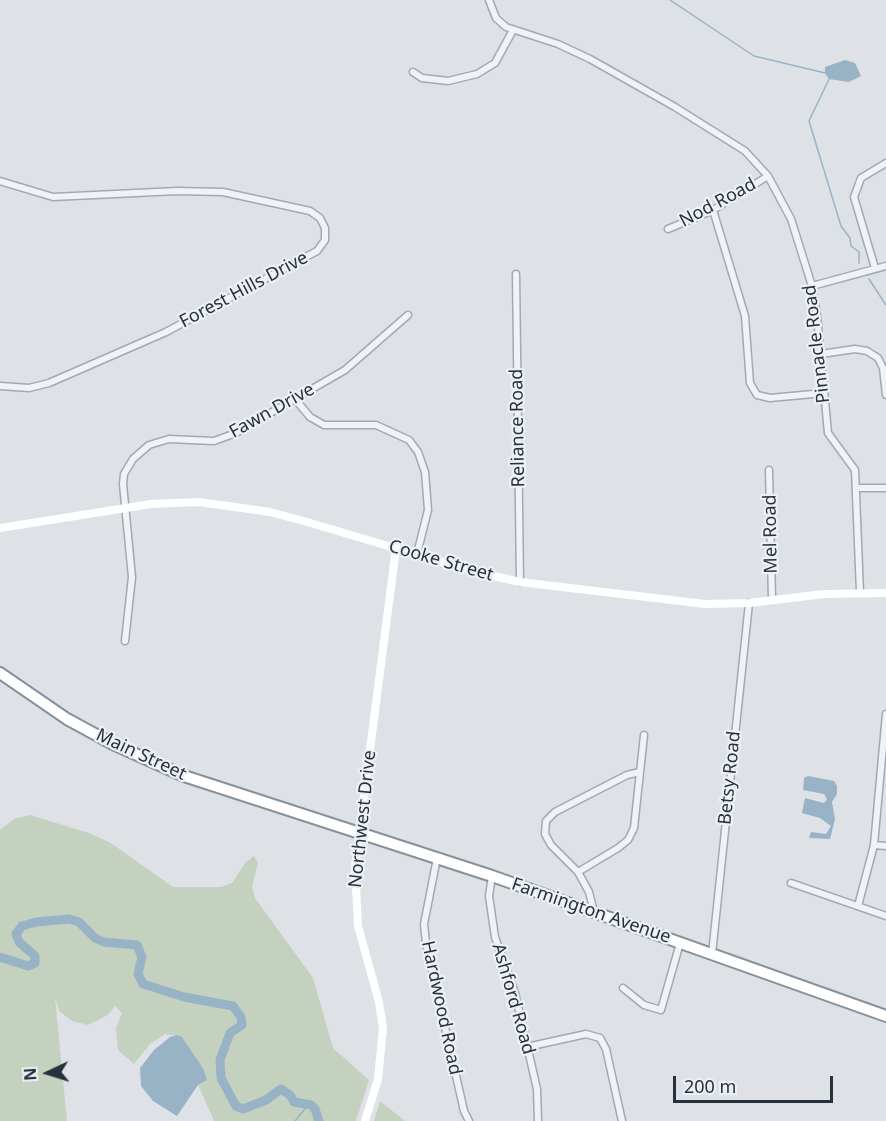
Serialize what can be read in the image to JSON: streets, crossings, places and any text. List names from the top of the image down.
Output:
{
  "streets": {
    "highway": ["Main Street", "Farmington Avenue"],
    "main road": ["Cooke Street", "Northwest Drive"],
    "street": [
      "Nod Road",
      "Forest Hills Drive",
      "Pinnacle Road",
      "Fawn Drive",
      "Reliance Road",
      "Mel Road",
      "Betsy Road",
      "Ashford Road",
      "Hardwood Road"
    ]
  },
  "crossings": [
    ["Nod Road", "Pinnacle Road"],
    ["Pinnacle Road", "Cooke Street"],
    ["Fawn Drive", "Cooke Street"],
    ["Reliance Road", "Cooke Street"],
    ["Mel Road", "Cooke Street"],
    ["Cooke Street", "Betsy Road"],
    ["Cooke Street", "Northwest Drive"],
    ["Main Street", "Farmington Avenue"],
    ["Betsy Road", "Farmington Avenue"],
    ["Northwest Drive", "Farmington Avenue"],
    ["Farmington Avenue", "Ashford Road"],
    ["Farmington Avenue", "Hardwood Road"]
  ],
  "scale_bar": "200 m",
  "north": "left"
}
